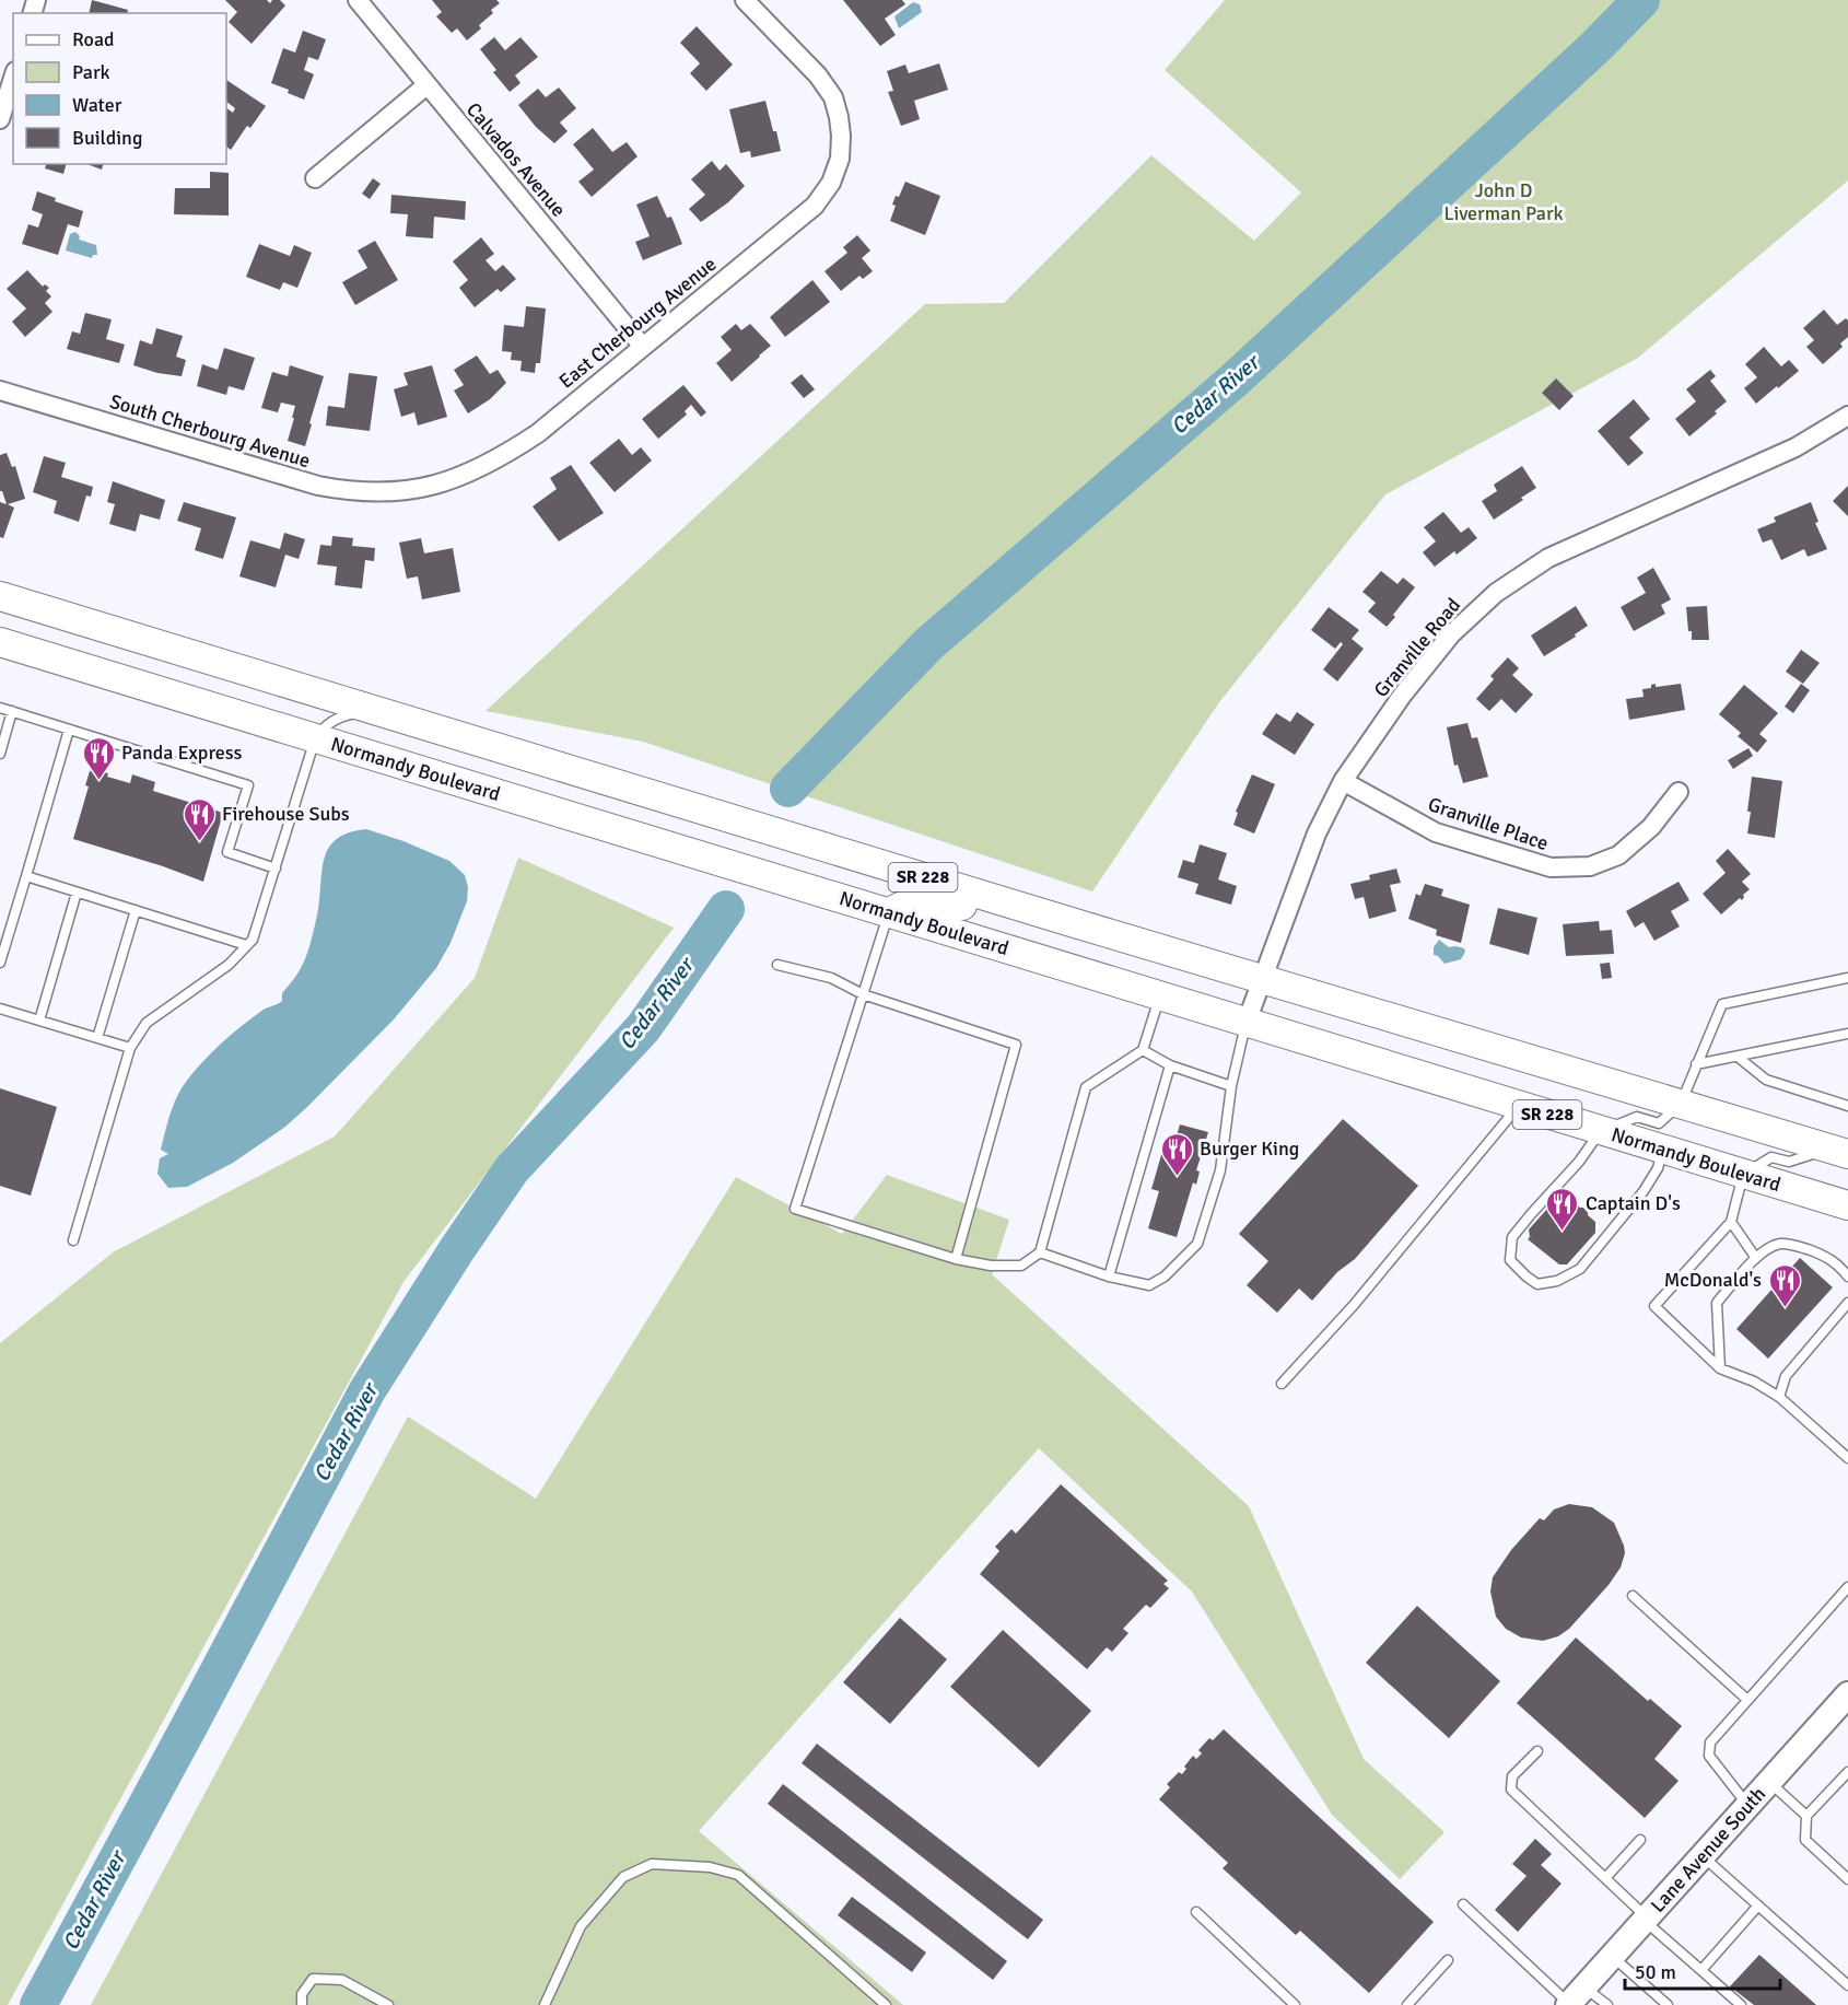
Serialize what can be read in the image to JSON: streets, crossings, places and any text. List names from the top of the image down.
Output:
{
  "streets": {
    "main road": ["Normandy Boulevard", "SR 228", "Lane Avenue South"],
    "street": [
      "Calvados Avenue",
      "East Cherbourg Avenue",
      "South Cherbourg Avenue",
      "Granville Road",
      "Granville Place"
    ]
  },
  "crossings": [
    ["Calvados Avenue", "East Cherbourg Avenue"],
    ["East Cherbourg Avenue", "South Cherbourg Avenue"],
    ["Granville Road", "Normandy Boulevard"],
    ["Granville Road", "Granville Place"],
    ["Granville Road", "SR 228"]
  ],
  "water": ["Cedar River"],
  "parks": ["John D Liverman Park"],
  "places": {
    "restaurant": [
      "Panda Express",
      "Firehouse Subs",
      "Burger King",
      "Captain D's",
      "McDonald's"
    ]
  },
  "legend": [
    "Road",
    "Park",
    "Water",
    "Building"
  ],
  "scale_bar": "50 m"
}
